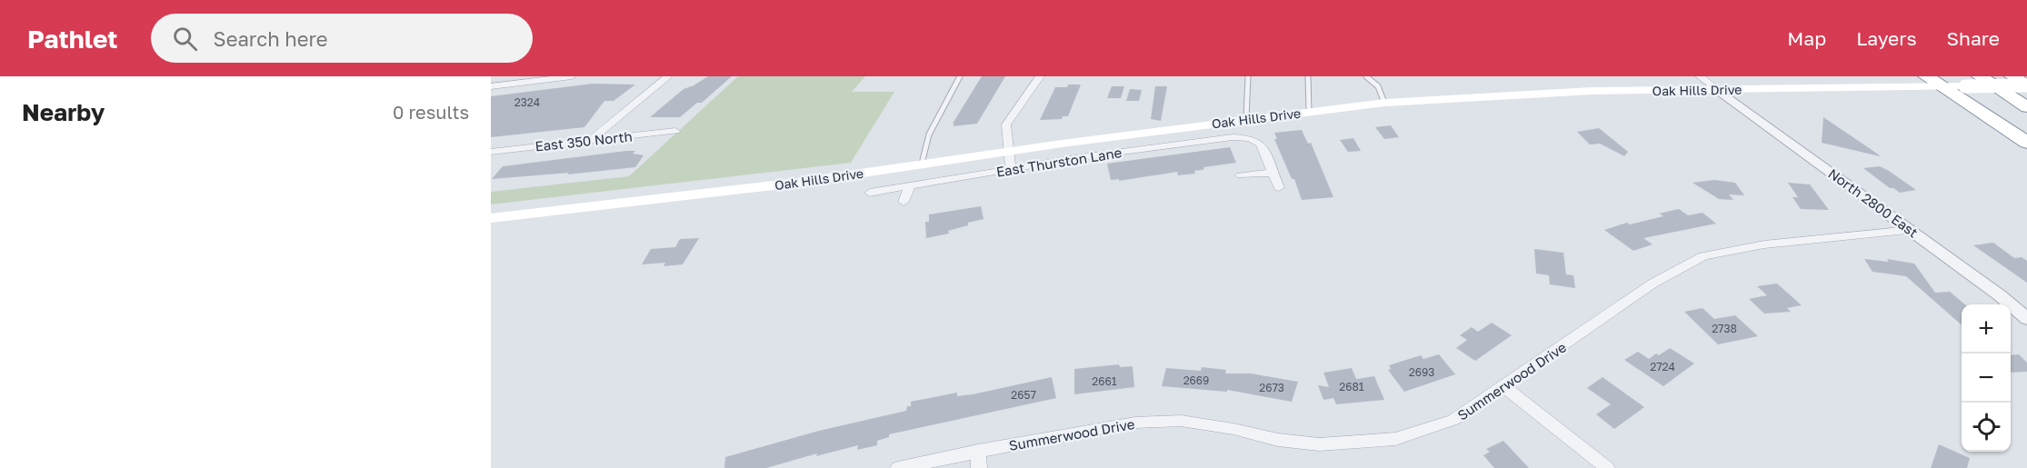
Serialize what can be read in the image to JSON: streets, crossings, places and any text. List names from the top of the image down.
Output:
{
  "streets": {
    "main road": ["Oak Hills Drive"],
    "street": [
      "East 350 North",
      "East Thurston Lane",
      "North 2800 East",
      "Summerwood Drive"
    ]
  },
  "crossings": [
    ["Oak Hills Drive", "North 2800 East"],
    ["North 2800 East", "Summerwood Drive"]
  ],
  "house_numbers": [
    "2324",
    "2738",
    "2724",
    "2693",
    "2669",
    "2661",
    "2681",
    "2673",
    "2657"
  ],
  "page": {
    "header": "Pathlet",
    "search": "Search here",
    "nav": ["Map", "Layers", "Share"],
    "heading": ["Nearby", "0 results"],
    "map_buttons": ["+", "−"]
  }
}
